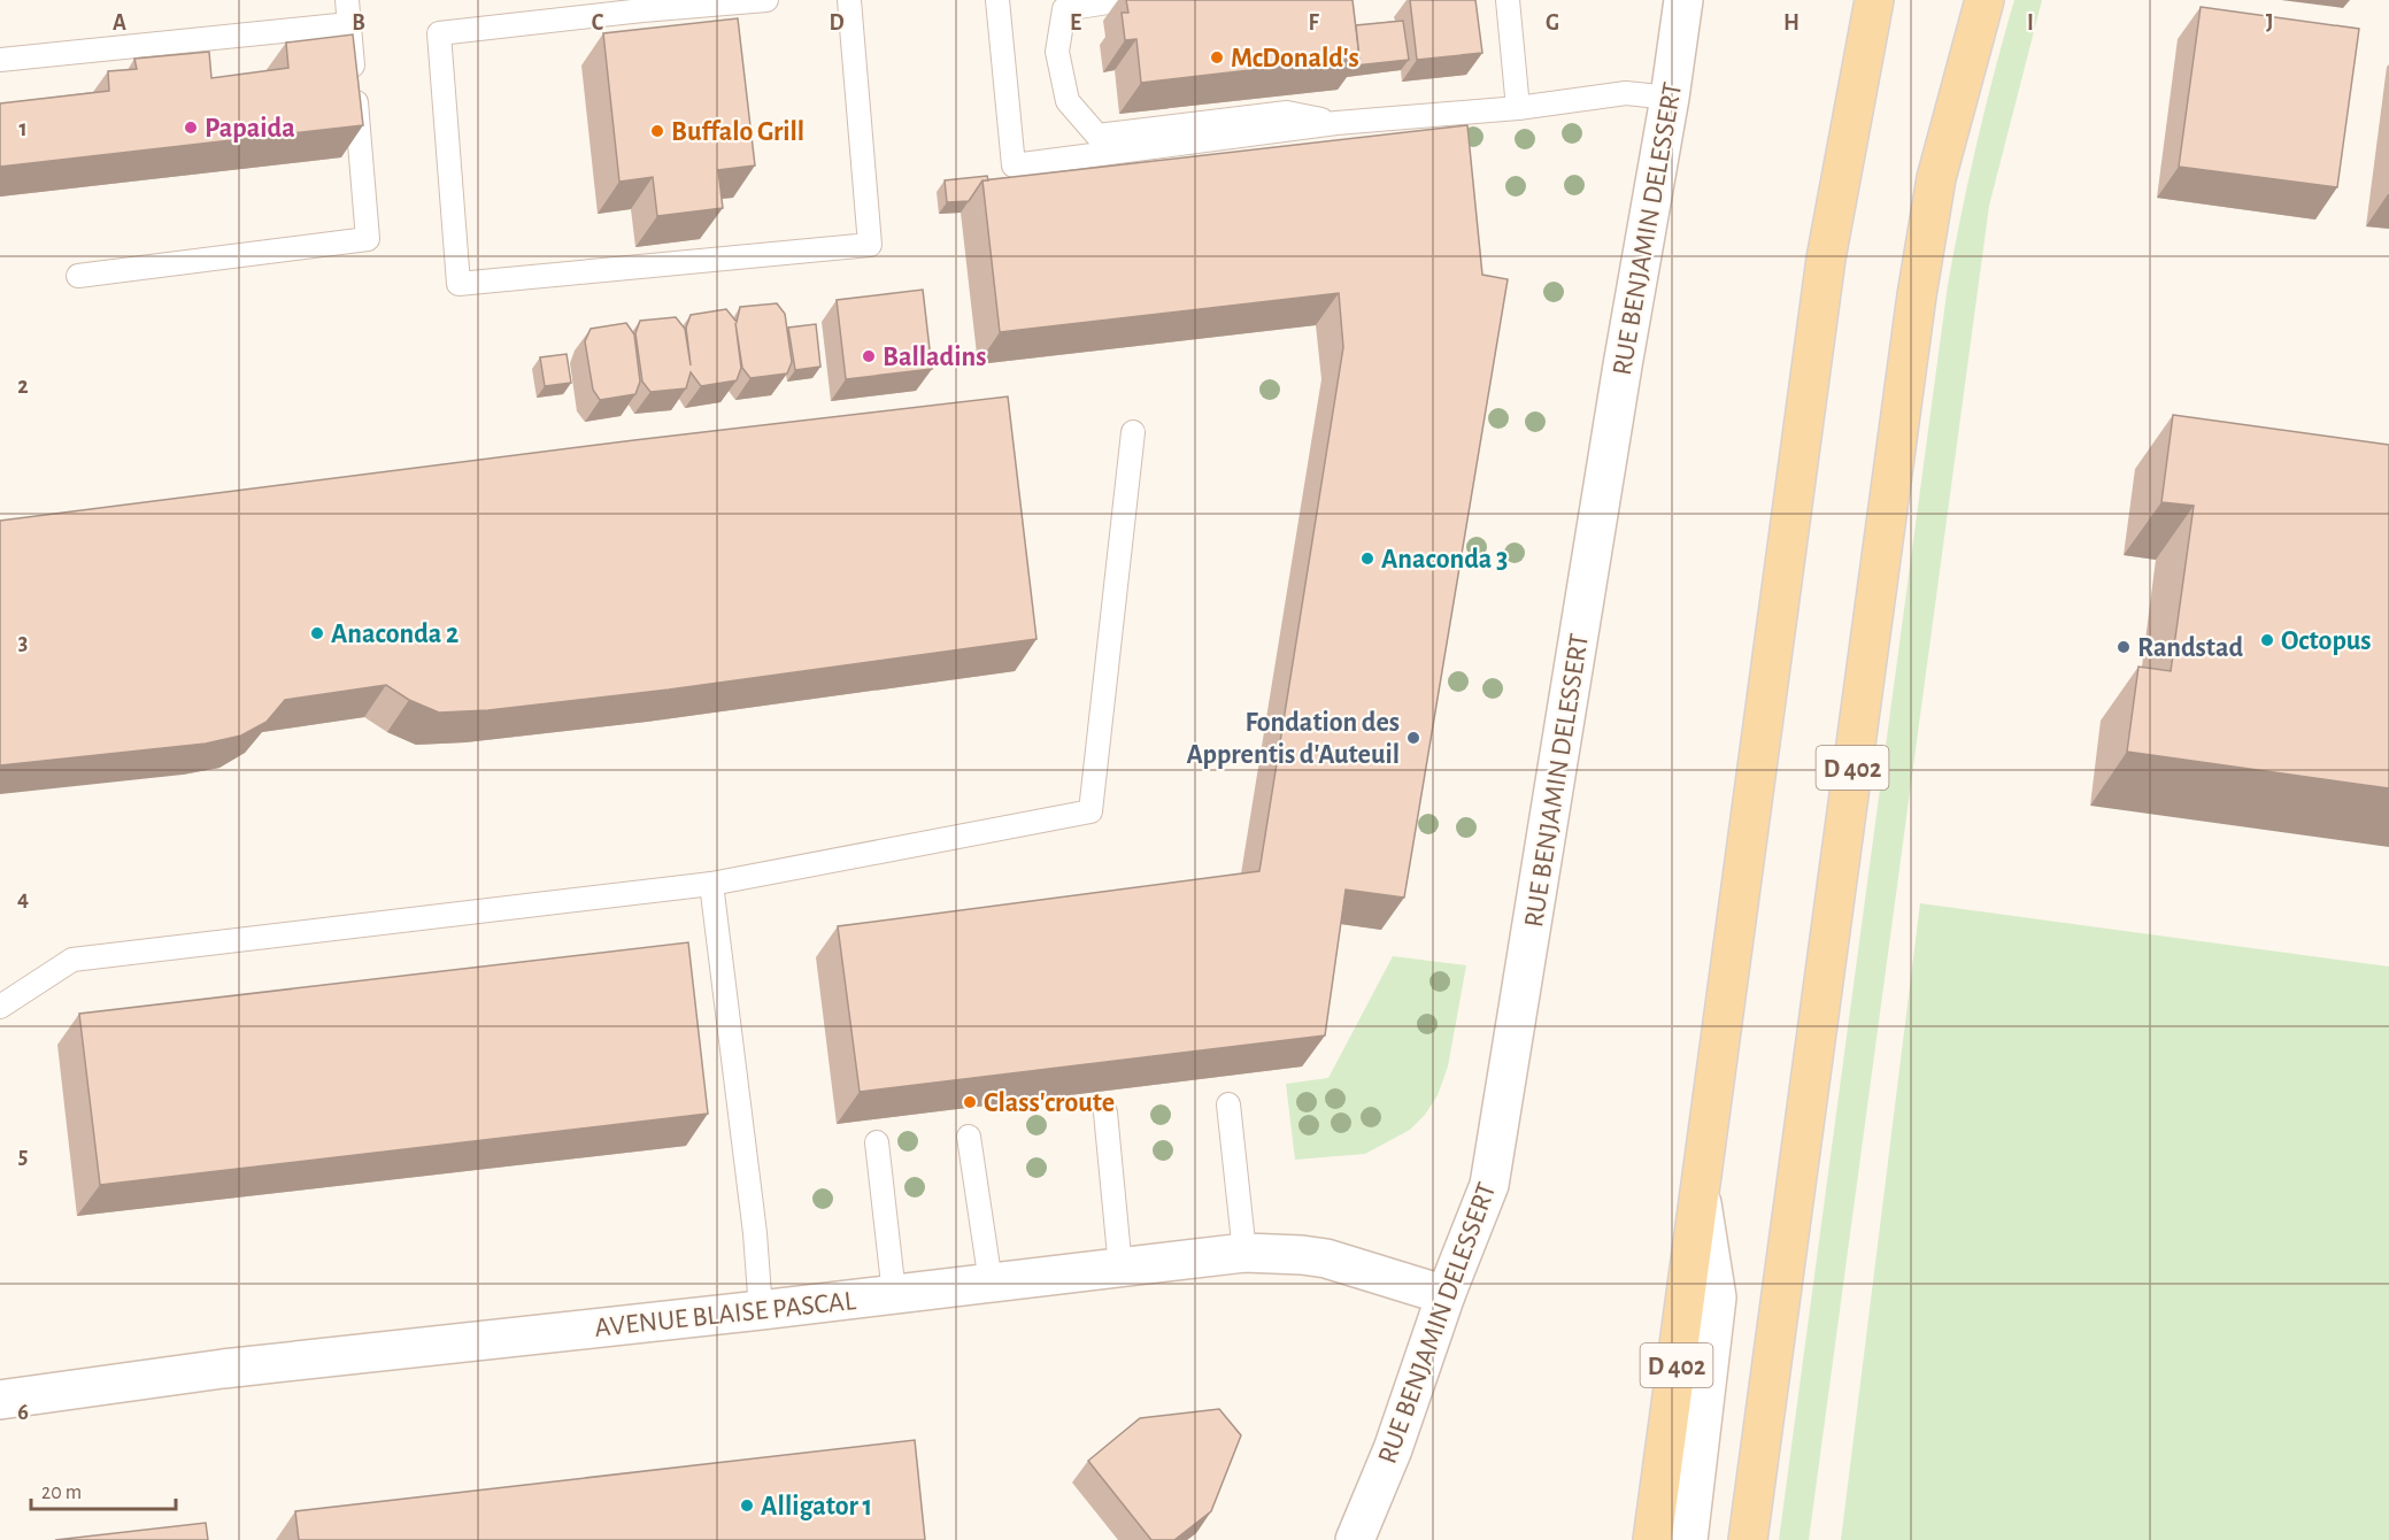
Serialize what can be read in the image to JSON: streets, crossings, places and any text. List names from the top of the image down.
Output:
{
  "streets": {
    "main road": ["D 402"],
    "street": ["RUE BENJAMIN DELESSERT", "AVENUE BLAISE PASCAL"]
  },
  "crossings": [
    ["RUE BENJAMIN DELESSERT", "AVENUE BLAISE PASCAL"]
  ],
  "places": [
    "McDonald's",
    "Papaida",
    "Buffalo Grill",
    "Balladins",
    "Anaconda 3",
    "Anaconda 2",
    "Octopus",
    "Randstad",
    "Fondation des Apprentis d'Auteuil",
    "Class'croute",
    "Alligator 1"
  ],
  "scale_bar": "20 m",
  "grid": {
    "columns": [
      "A",
      "B",
      "C",
      "D",
      "E",
      "F",
      "G",
      "H",
      "I",
      "J"
    ],
    "rows": [
      "1",
      "2",
      "3",
      "4",
      "5",
      "6"
    ]
  }
}
